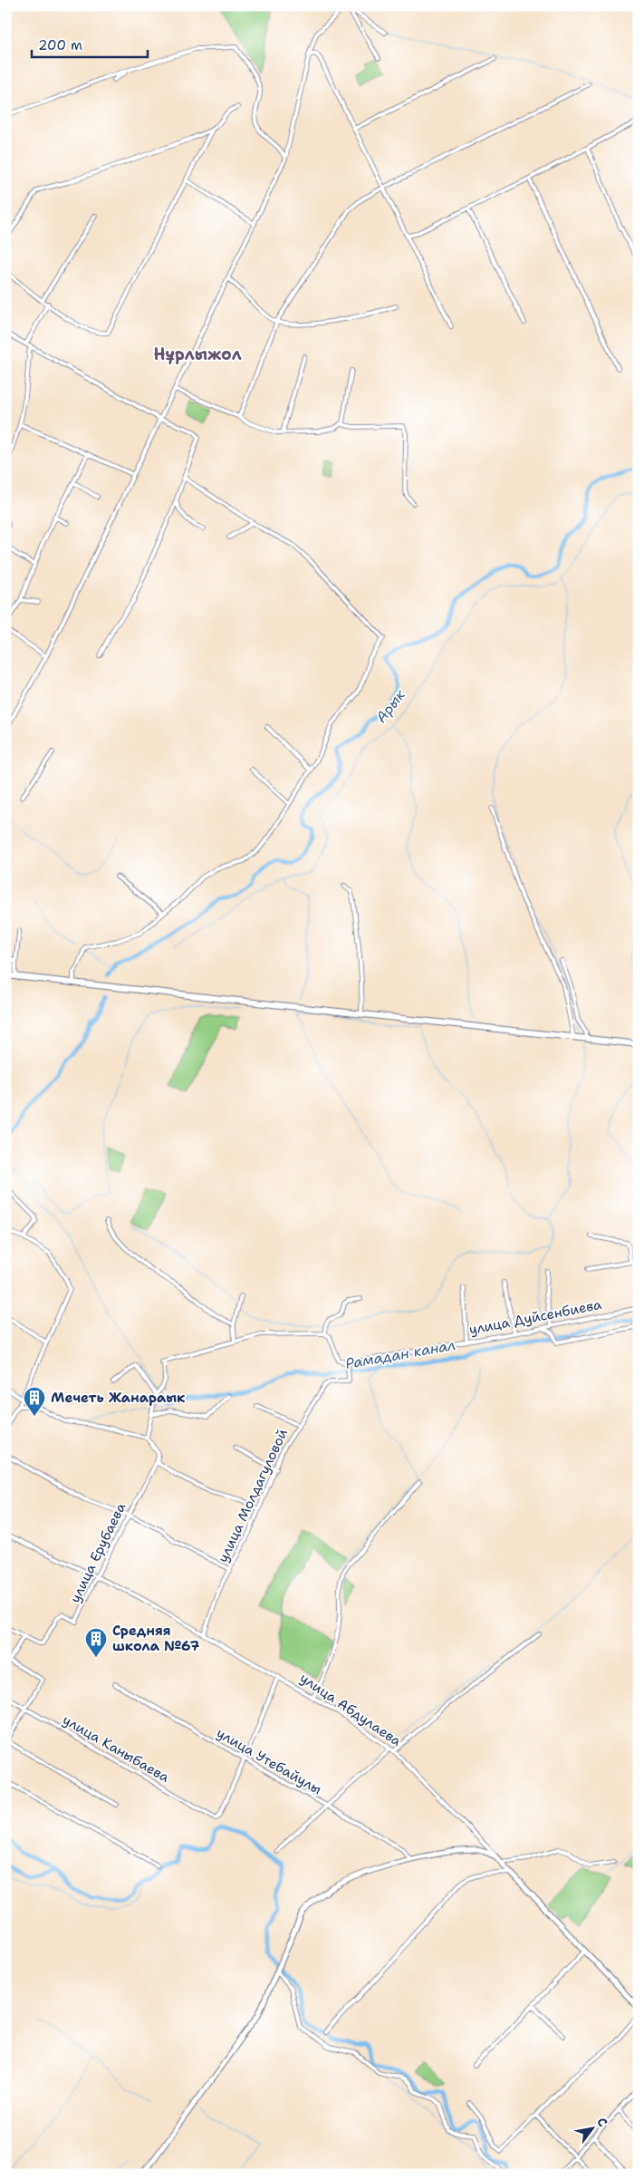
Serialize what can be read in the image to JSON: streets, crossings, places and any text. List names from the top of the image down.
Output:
{
  "streets": {
    "main road": ["улица Абдулаева"],
    "street": [
      "улица Дуйсенбиева",
      "улица Молдагуловой",
      "улица Ерубаева",
      "улица Каныбаева",
      "улица Утебайулы"
    ]
  },
  "crossings": [
    ["улица Дуйсенбиева", "улица Молдагуловой"],
    ["улица Молдагуловой", "улица Абдулаева"],
    ["улица Ерубаева", "улица Абдулаева"],
    ["улица Каныбаева", "улица Утебайулы"]
  ],
  "districts": ["Нұрлыжол"],
  "water": ["Арык", "Рамадан канал"],
  "places": {
    "building": ["Мечеть Жанараык", "Средняя школа №67"]
  },
  "scale_bar": "200 m",
  "north": "top right"
}
